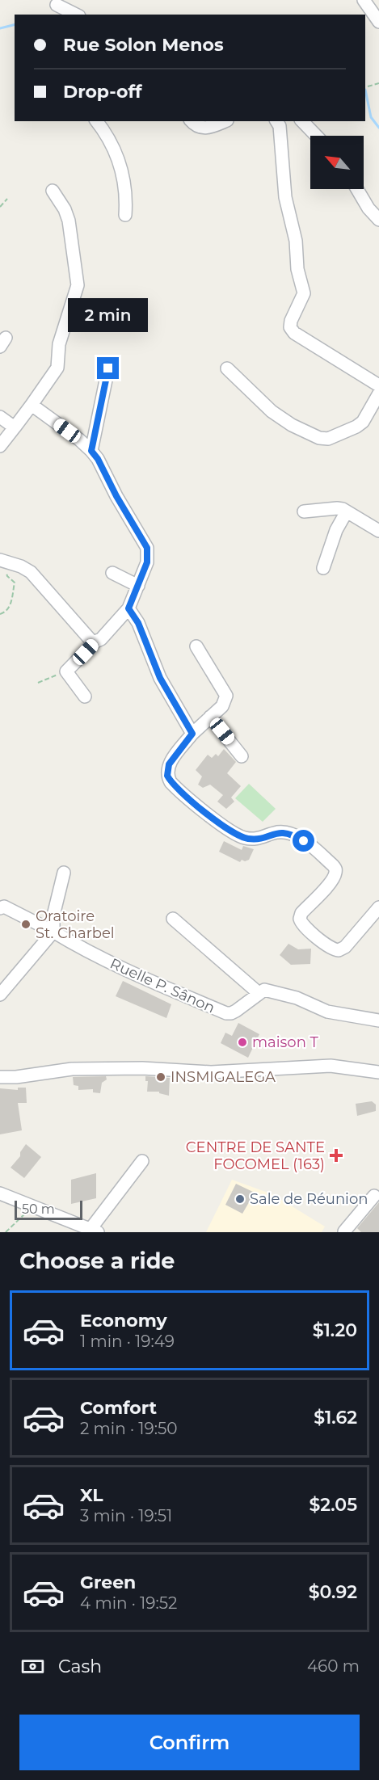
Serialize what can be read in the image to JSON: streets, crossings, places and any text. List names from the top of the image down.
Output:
{
  "streets": {
    "street": ["Ruelle P. Sânon"]
  },
  "places": {
    "other": [
      "Oratoire St. Charbel",
      "maison T",
      "INSMIGALEGA",
      "Sale de Réunion"
    ],
    "health": ["CENTRE DE SANTE FOCOMEL (163)"]
  },
  "scale_bar": "50 m",
  "north": "top left",
  "page": {
    "banner": ["Rue Solon Menos", "Drop-off"],
    "bubble": "2 min",
    "scale": "50 m",
    "heading": "Choose a ride",
    "list": [
      {
        "name": "Economy",
        "note": "1 min · 19:49",
        "value": "$1.20"
      },
      {
        "name": "Comfort",
        "note": "2 min · 19:50",
        "value": "$1.62"
      },
      {
        "name": "XL",
        "note": "3 min · 19:51",
        "value": "$2.05"
      },
      {
        "name": "Green",
        "note": "4 min · 19:52",
        "value": "$0.92"
      }
    ],
    "pay": ["Cash", "460 m"],
    "buttons": "Confirm"
  }
}
